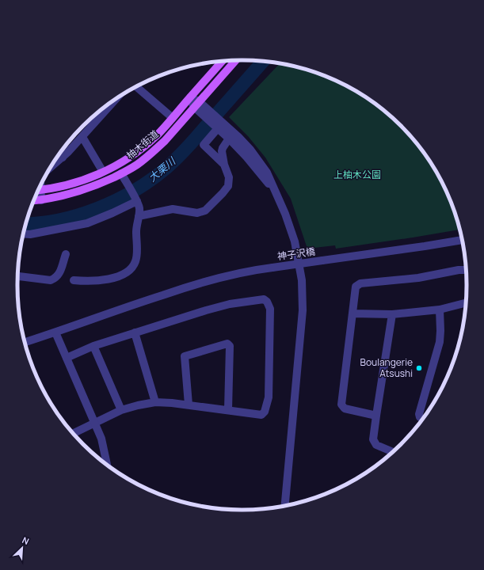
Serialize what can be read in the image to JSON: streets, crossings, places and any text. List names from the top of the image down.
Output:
{
  "streets": {
    "main road": ["柚木街道"],
    "street": ["神子沢橋"]
  },
  "water": ["大栗川"],
  "parks": ["上柚木公園"],
  "places": ["Boulangerie Atsushi"],
  "north": "top right"
}
